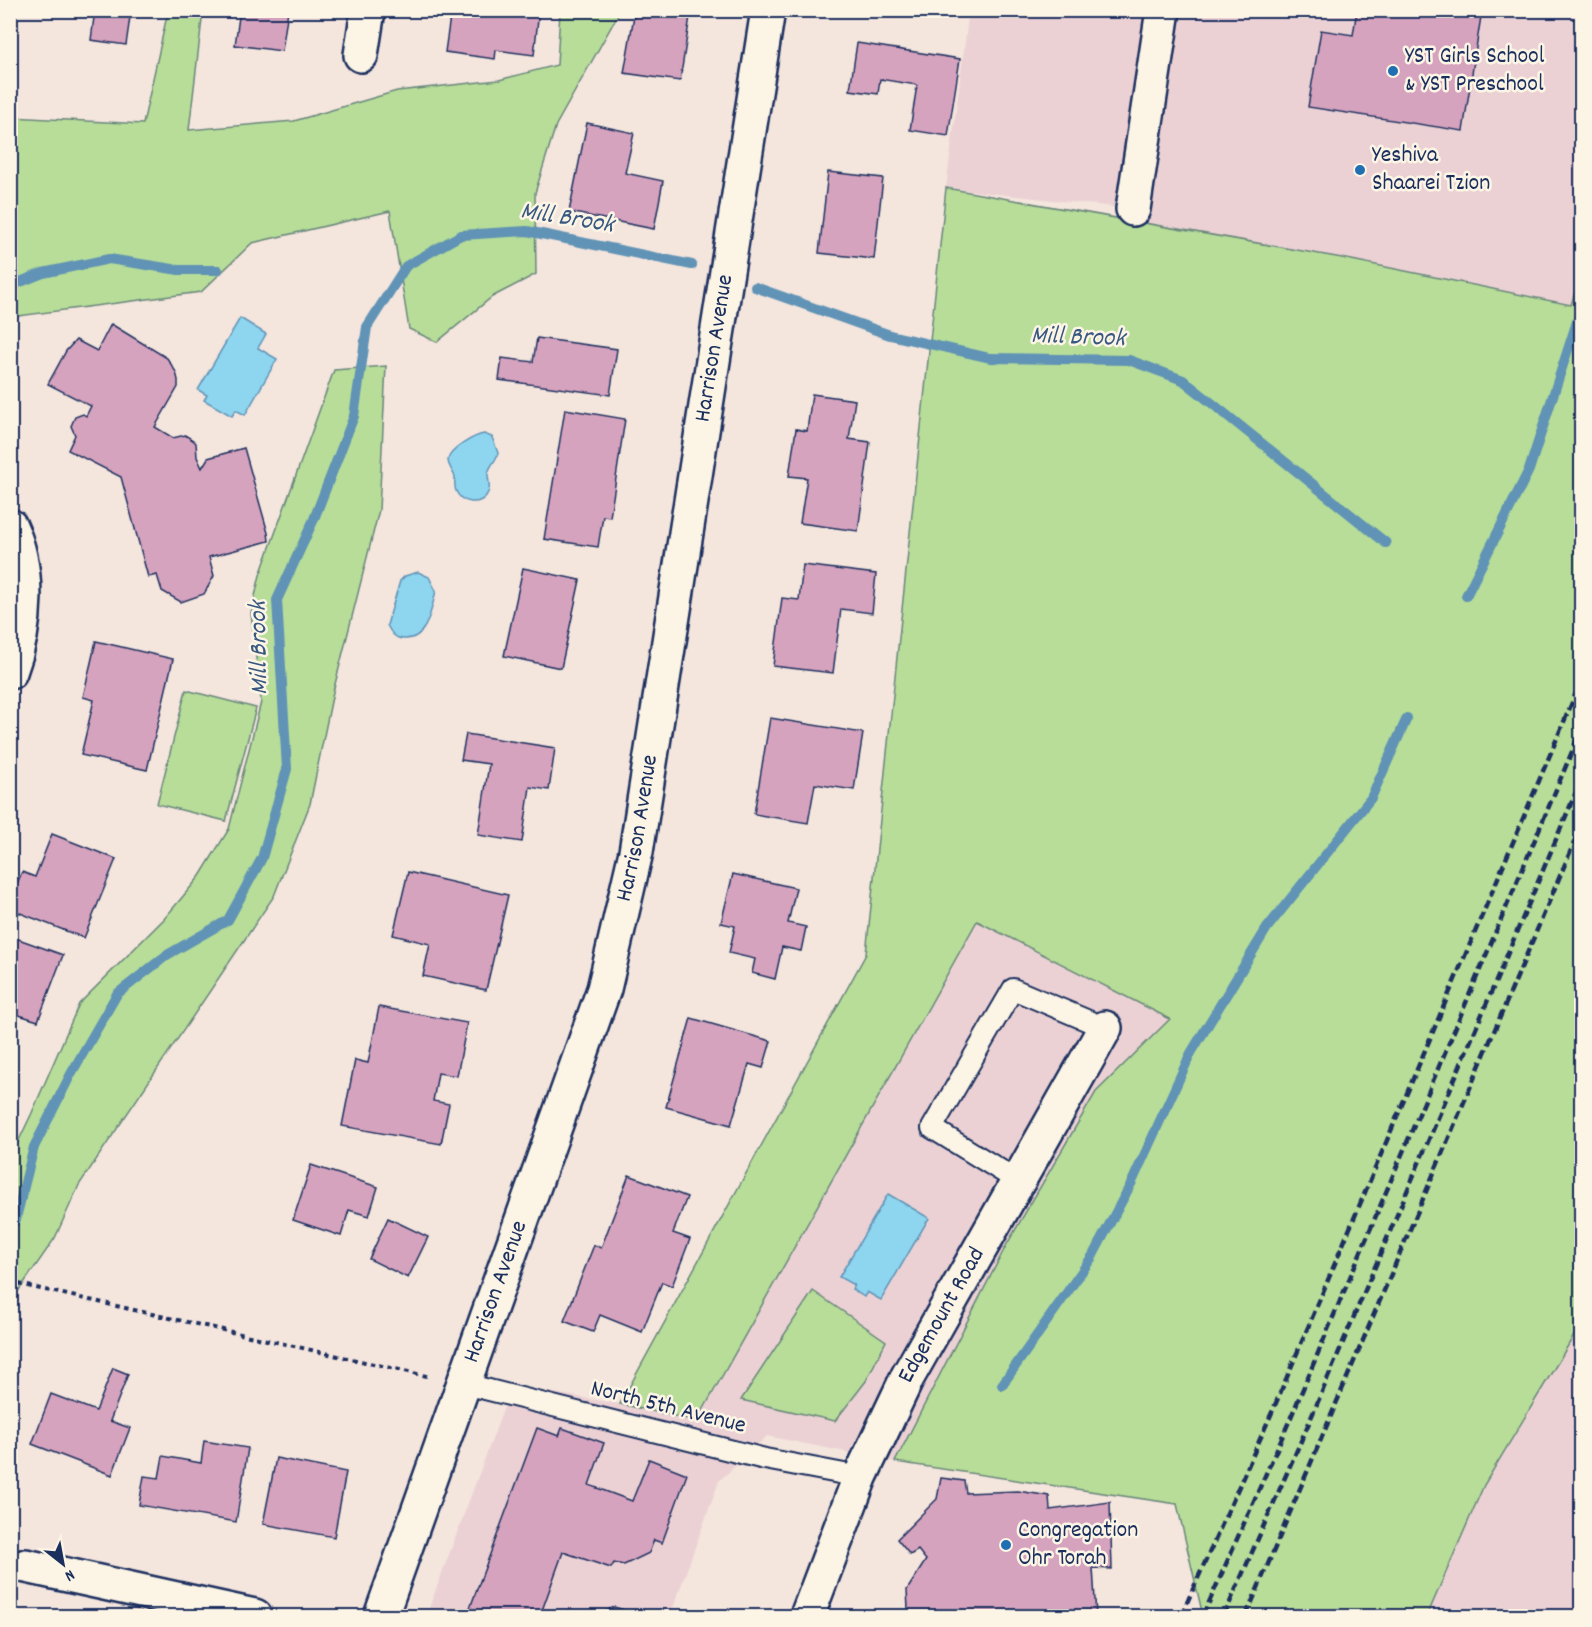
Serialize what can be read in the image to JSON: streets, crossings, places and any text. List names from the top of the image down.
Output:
{
  "streets": {
    "street": ["Harrison Avenue", "Edgemount Road"],
    "lane": ["North 5th Avenue"]
  },
  "crossings": [
    ["Harrison Avenue", "North 5th Avenue"],
    ["Edgemount Road", "North 5th Avenue"]
  ],
  "water": ["Mill Brook"],
  "places": ["YST Girls School & YST Preschool", "Yeshiva Shaarei Tzion", "Congregation Ohr Torah"],
  "north": "bottom right"
}
